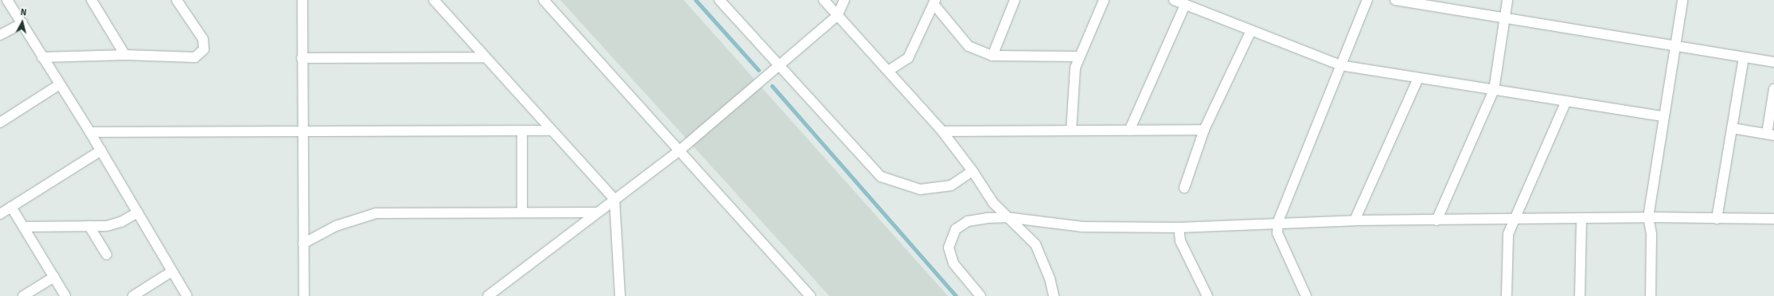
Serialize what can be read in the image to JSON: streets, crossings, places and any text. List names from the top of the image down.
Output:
{
  "north": "top"
}
